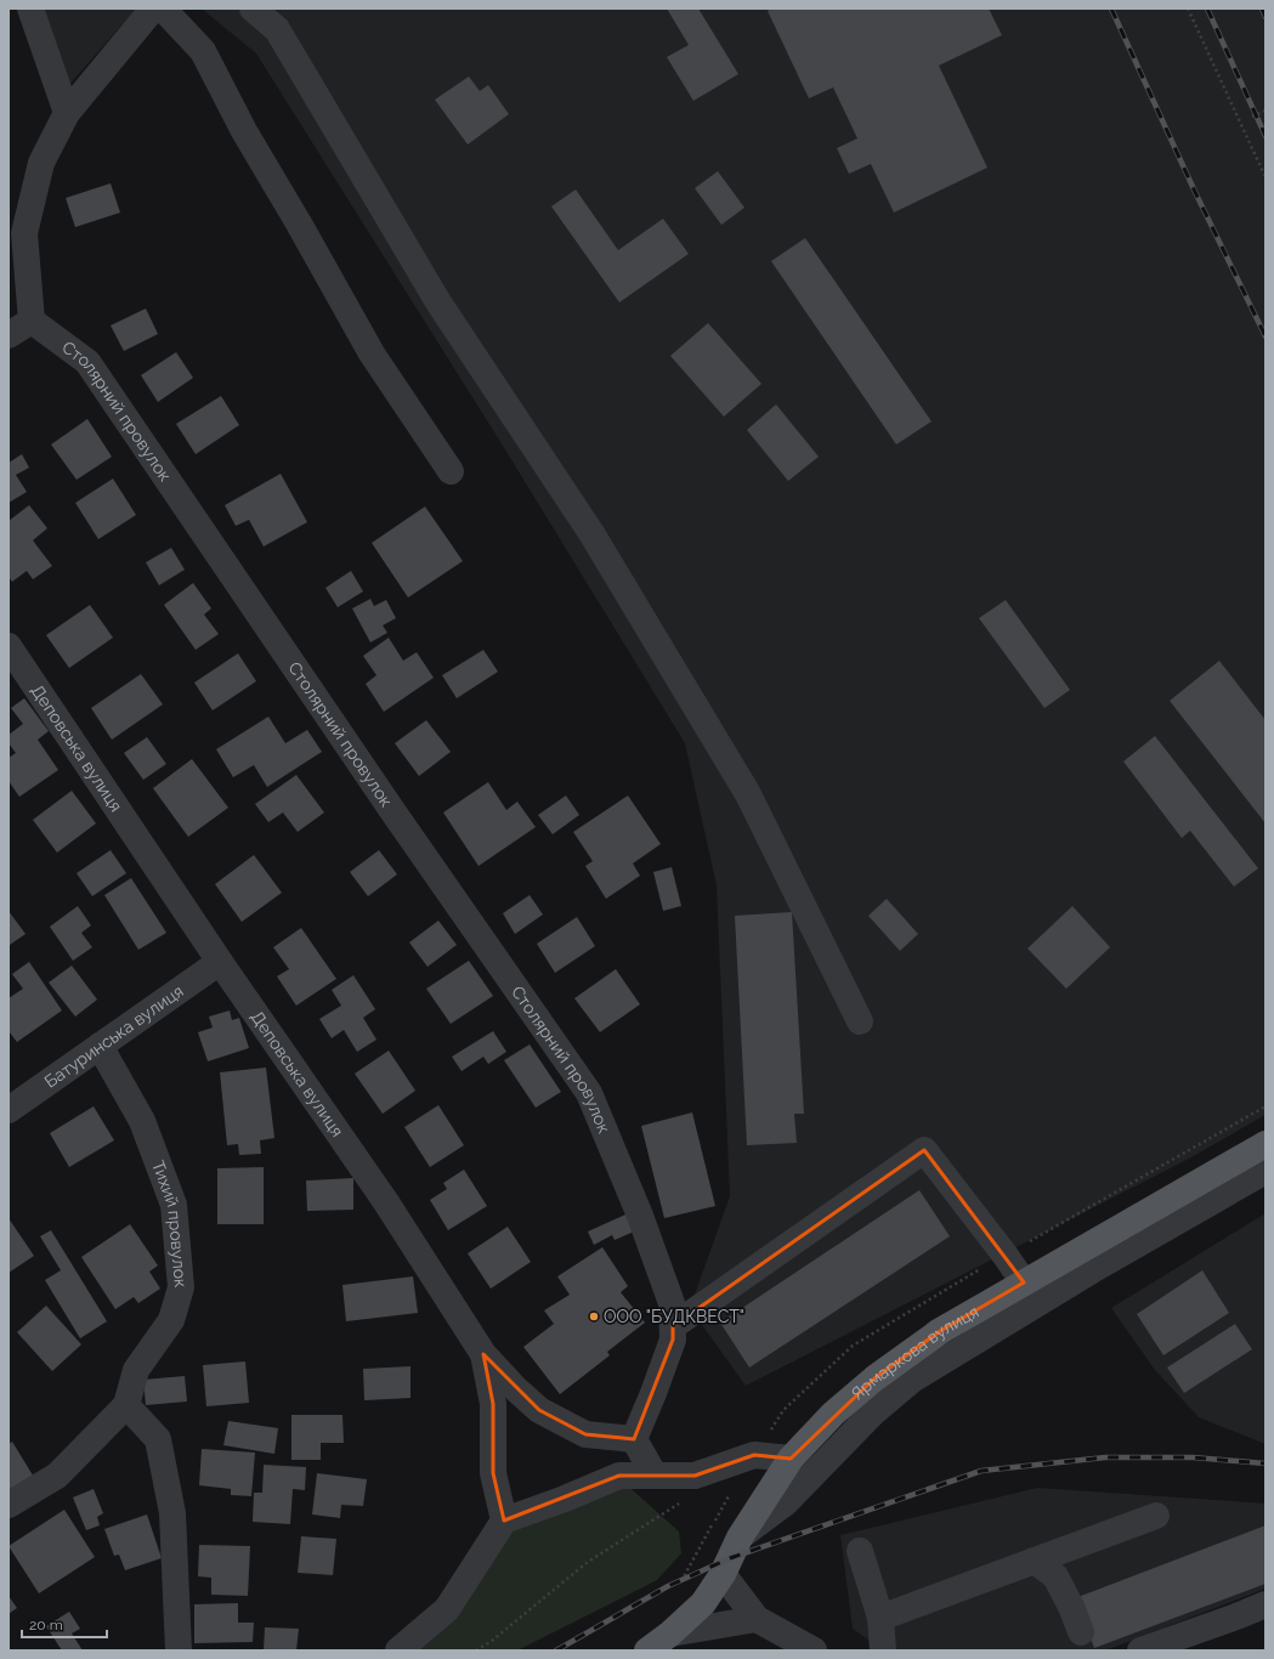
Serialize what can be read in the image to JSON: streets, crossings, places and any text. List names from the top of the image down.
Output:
{
  "streets": {
    "main road": ["Ярмаркова вулиця"],
    "street": [
      "Столярний провулок",
      "Деповська вулиця",
      "Батуринська вулиця",
      "Тихий провулок"
    ]
  },
  "crossings": [
    ["Столярний провулок", "Деповська вулиця"],
    ["Деповська вулиця", "Батуринська вулиця"],
    ["Батуринська вулиця", "Тихий провулок"]
  ],
  "places": ["ООО \"БУДКВЕСТ\""],
  "scale_bar": "20 m"
}
